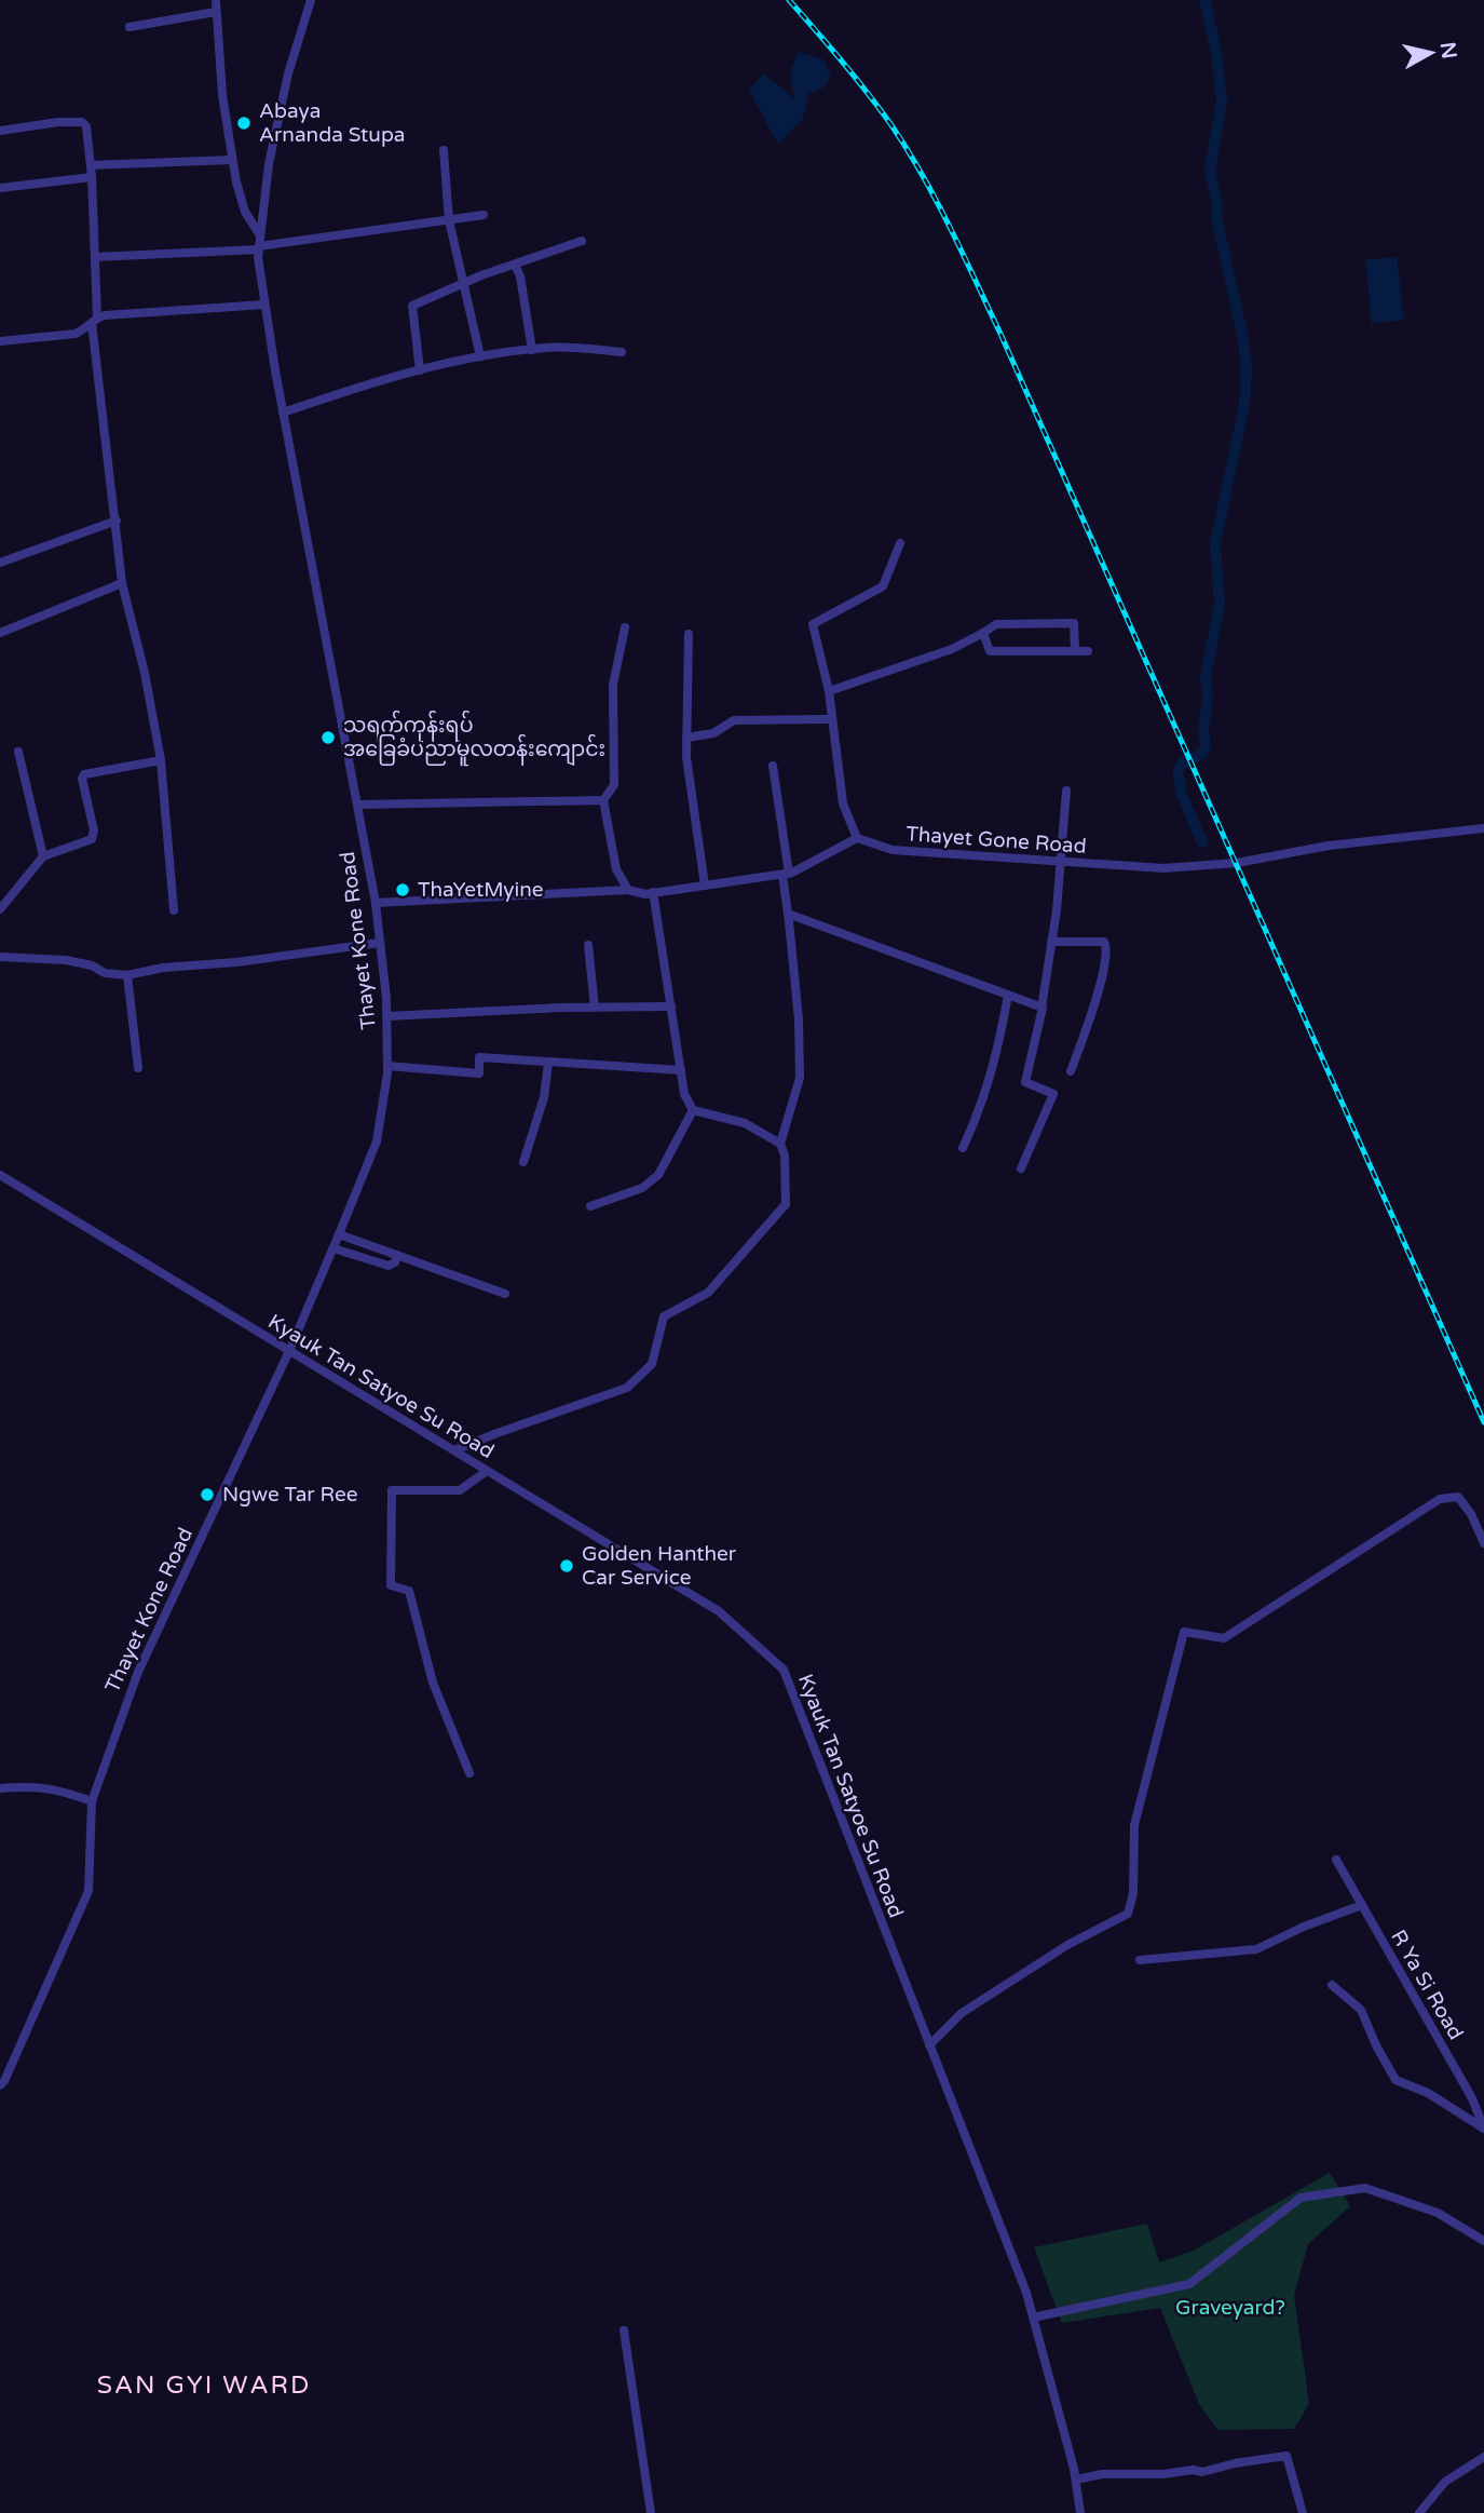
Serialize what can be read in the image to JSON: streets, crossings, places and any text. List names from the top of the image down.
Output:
{
  "streets": {
    "street": [
      "Thayet Gone Road",
      "Thayet Kone Road",
      "Kyauk Tan Satyoe Su Road",
      "R Ya Si Road"
    ]
  },
  "crossings": [
    ["Thayet Kone Road", "Kyauk Tan Satyoe Su Road"]
  ],
  "districts": ["SAN GYI WARD"],
  "parks": ["Graveyard?"],
  "places": [
    "Abaya Arnanda Stupa",
    "သရက်ကုန်းရပ် အခြေခံပညာမူလတန်းကျောင်း",
    "ThaYetMyine",
    "Ngwe Tar Ree",
    "Golden Hanther Car Service"
  ],
  "north": "right"
}
